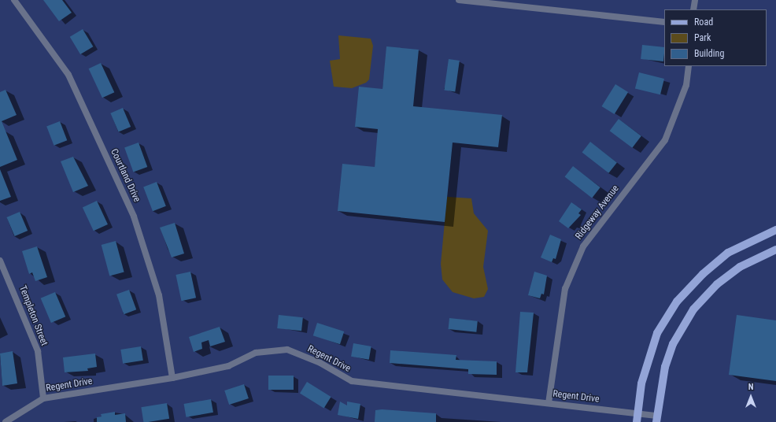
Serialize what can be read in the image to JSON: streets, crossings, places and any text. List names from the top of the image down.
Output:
{
  "streets": {
    "street": [
      "Courtland Drive",
      "Ridgeway Avenue",
      "Templeton Street",
      "Regent Drive"
    ]
  },
  "crossings": [
    ["Courtland Drive", "Regent Drive"],
    ["Ridgeway Avenue", "Regent Drive"],
    ["Templeton Street", "Regent Drive"]
  ],
  "legend": ["Road", "Park", "Building"],
  "north": "top"
}
